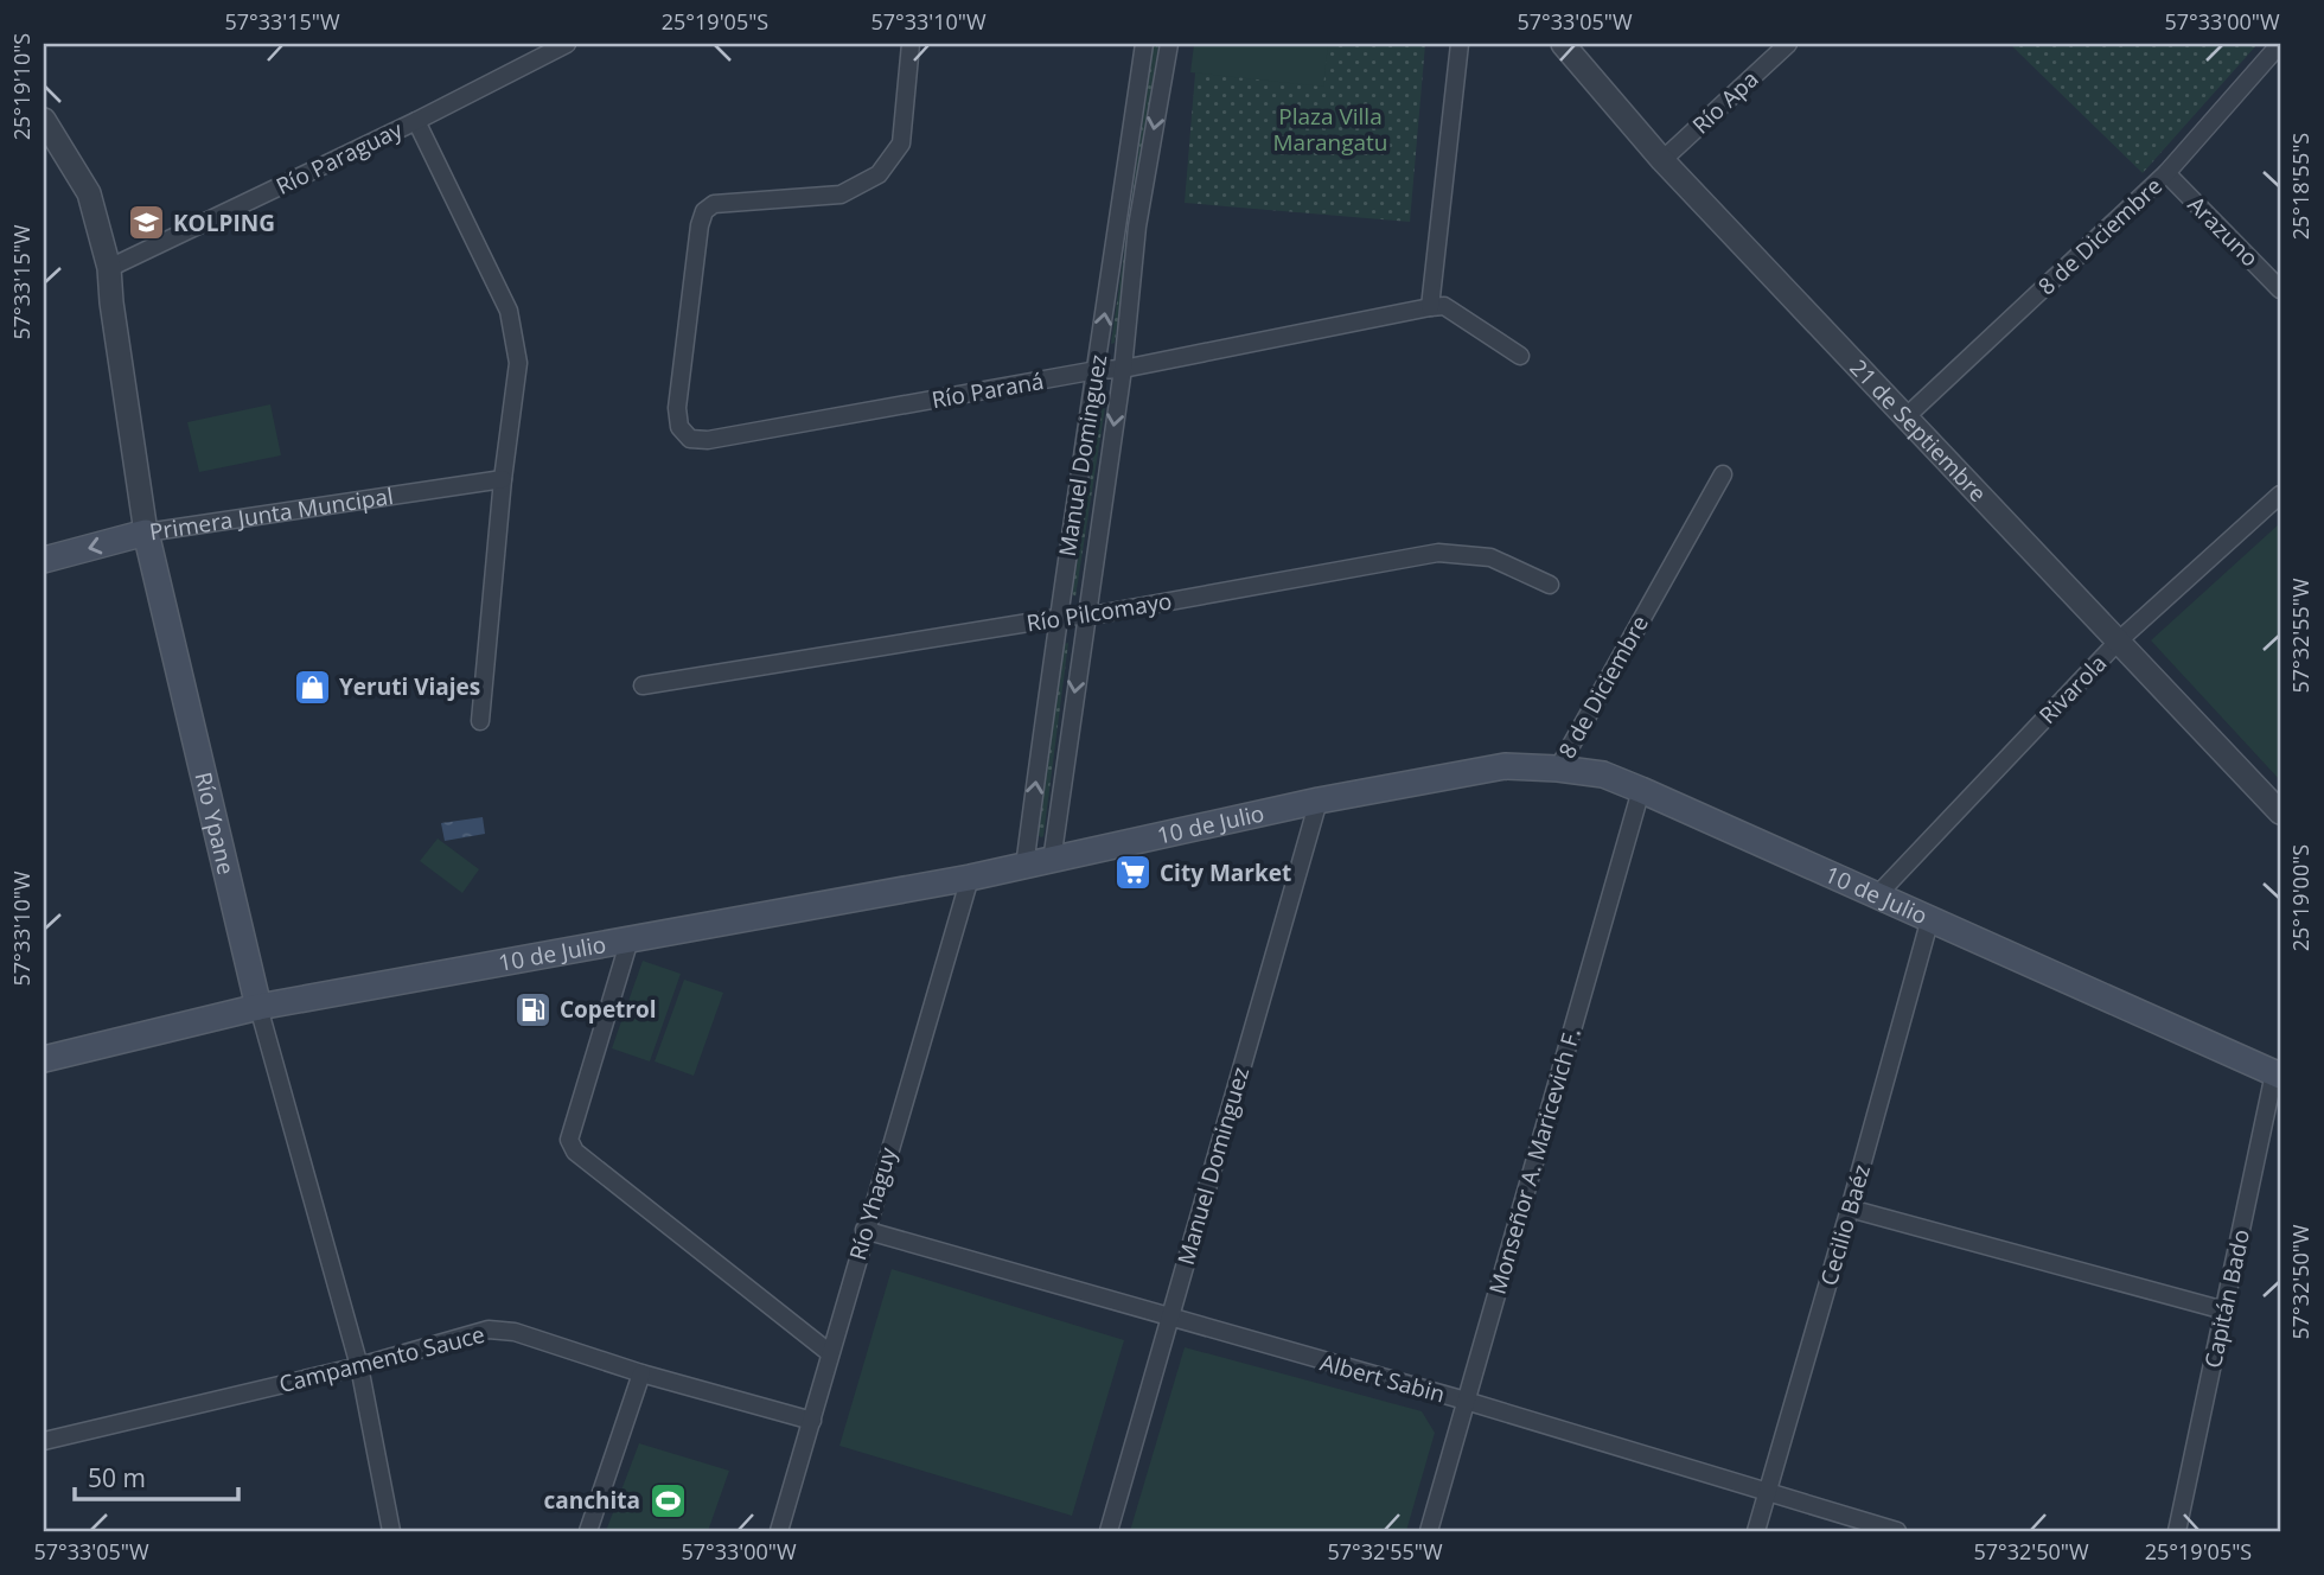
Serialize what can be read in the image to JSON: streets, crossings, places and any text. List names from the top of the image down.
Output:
{
  "streets": {
    "main road": ["Primera Junta Muncipal", "Río Ypane", "10 de Julio"],
    "street": [
      "Río Apa",
      "Río Paraguay",
      "Arazuno",
      "8 de Diciembre",
      "Río Paraná",
      "21 de Septiembre",
      "Manuel Dominguez",
      "Río Pilcomayo",
      "Rivarola",
      "Monseñor A. Maricevich F.",
      "Río Yhaguy",
      "Cecilio Baéz",
      "Capitán Bado",
      "Campamento Sauce",
      "Albert Sabin"
    ]
  },
  "crossings": [
    ["Río Apa", "21 de Septiembre"],
    ["Río Paraguay", "Río Ypane"],
    ["Arazuno", "8 de Diciembre"],
    ["8 de Diciembre", "21 de Septiembre"],
    ["8 de Diciembre", "10 de Julio"],
    ["Río Paraná", "Manuel Dominguez"],
    ["21 de Septiembre", "Rivarola"],
    ["Manuel Dominguez", "Río Pilcomayo"],
    ["Manuel Dominguez", "10 de Julio"],
    ["Manuel Dominguez", "Albert Sabin"],
    ["Primera Junta Muncipal", "Río Ypane"],
    ["Rivarola", "10 de Julio"],
    ["Río Ypane", "10 de Julio"],
    ["Río Ypane", "Campamento Sauce"],
    ["10 de Julio", "Monseñor A. Maricevich F."],
    ["10 de Julio", "Río Yhaguy"],
    ["10 de Julio", "Cecilio Baéz"],
    ["10 de Julio", "Capitán Bado"],
    ["Monseñor A. Maricevich F.", "Albert Sabin"],
    ["Río Yhaguy", "Campamento Sauce"],
    ["Río Yhaguy", "Albert Sabin"],
    ["Cecilio Baéz", "Albert Sabin"]
  ],
  "parks": ["Plaza Villa Marangatu"],
  "places": {
    "school or university": ["KOLPING"],
    "shop": ["Yeruti Viajes"],
    "supermarket": ["City Market"],
    "fuel station": ["Copetrol"],
    "sports": ["canchita"]
  },
  "scale_bar": "50 m",
  "coordinates": [
    "57°33'15\"W",
    "25°19'05\"S",
    "57°33'10\"W",
    "57°33'05\"W",
    "57°33'00\"W",
    "25°19'10\"S",
    "25°18'55\"S",
    "57°32'55\"W",
    "25°19'00\"S",
    "57°32'50\"W"
  ]
}
